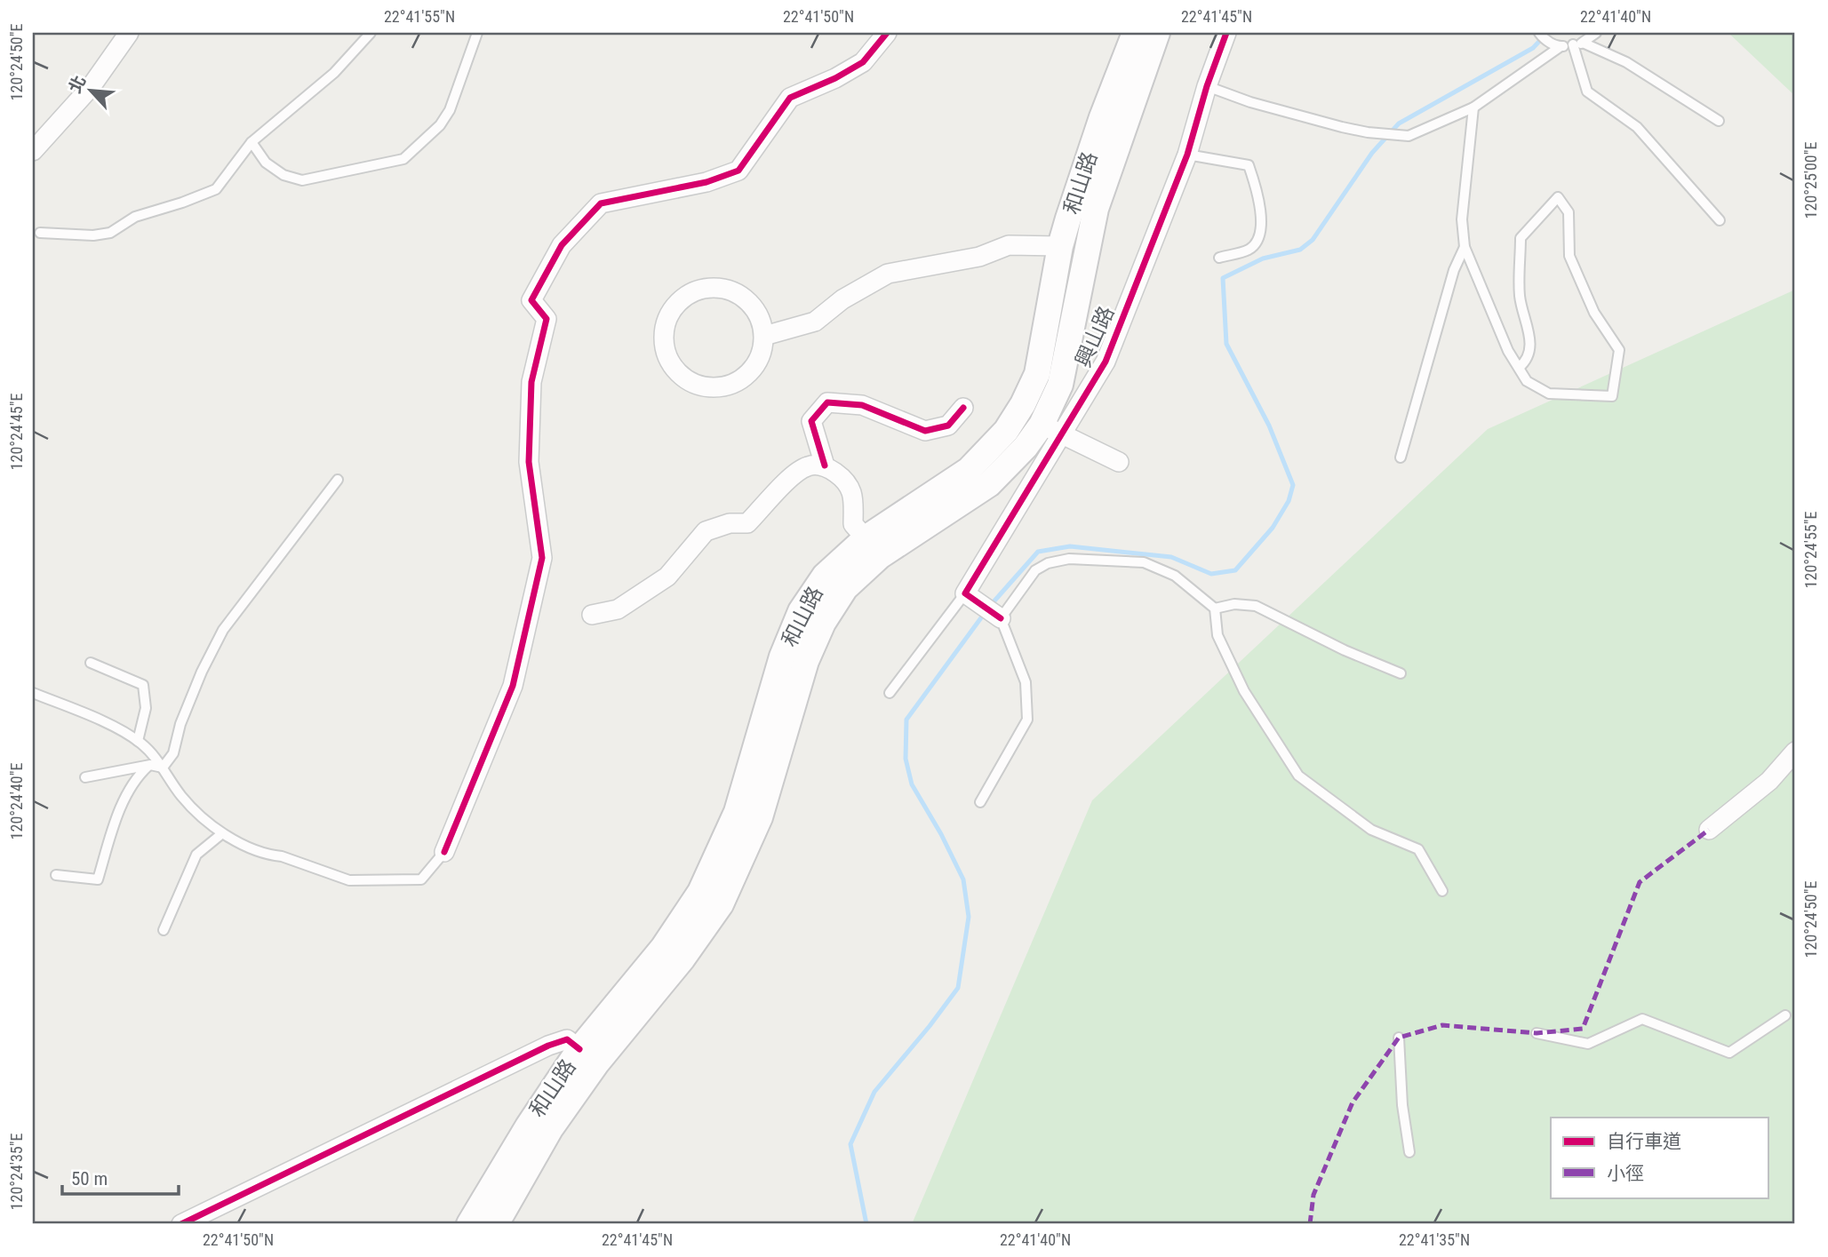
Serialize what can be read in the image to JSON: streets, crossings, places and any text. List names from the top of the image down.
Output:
{
  "streets": {
    "main road": ["和山路"],
    "street": ["興山路"]
  },
  "crossings": [
    ["和山路", "興山路"]
  ],
  "legend": ["自行車道", "小徑"],
  "scale_bar": "50 m",
  "north": "top left",
  "coordinates": [
    "22°41'55\"N",
    "22°41'50\"N",
    "22°41'45\"N",
    "22°41'40\"N",
    "120°24'50\"E",
    "120°25'00\"E",
    "120°24'45\"E",
    "120°24'55\"E",
    "120°24'40\"E",
    "120°24'35\"E",
    "22°41'35\"N"
  ]
}
